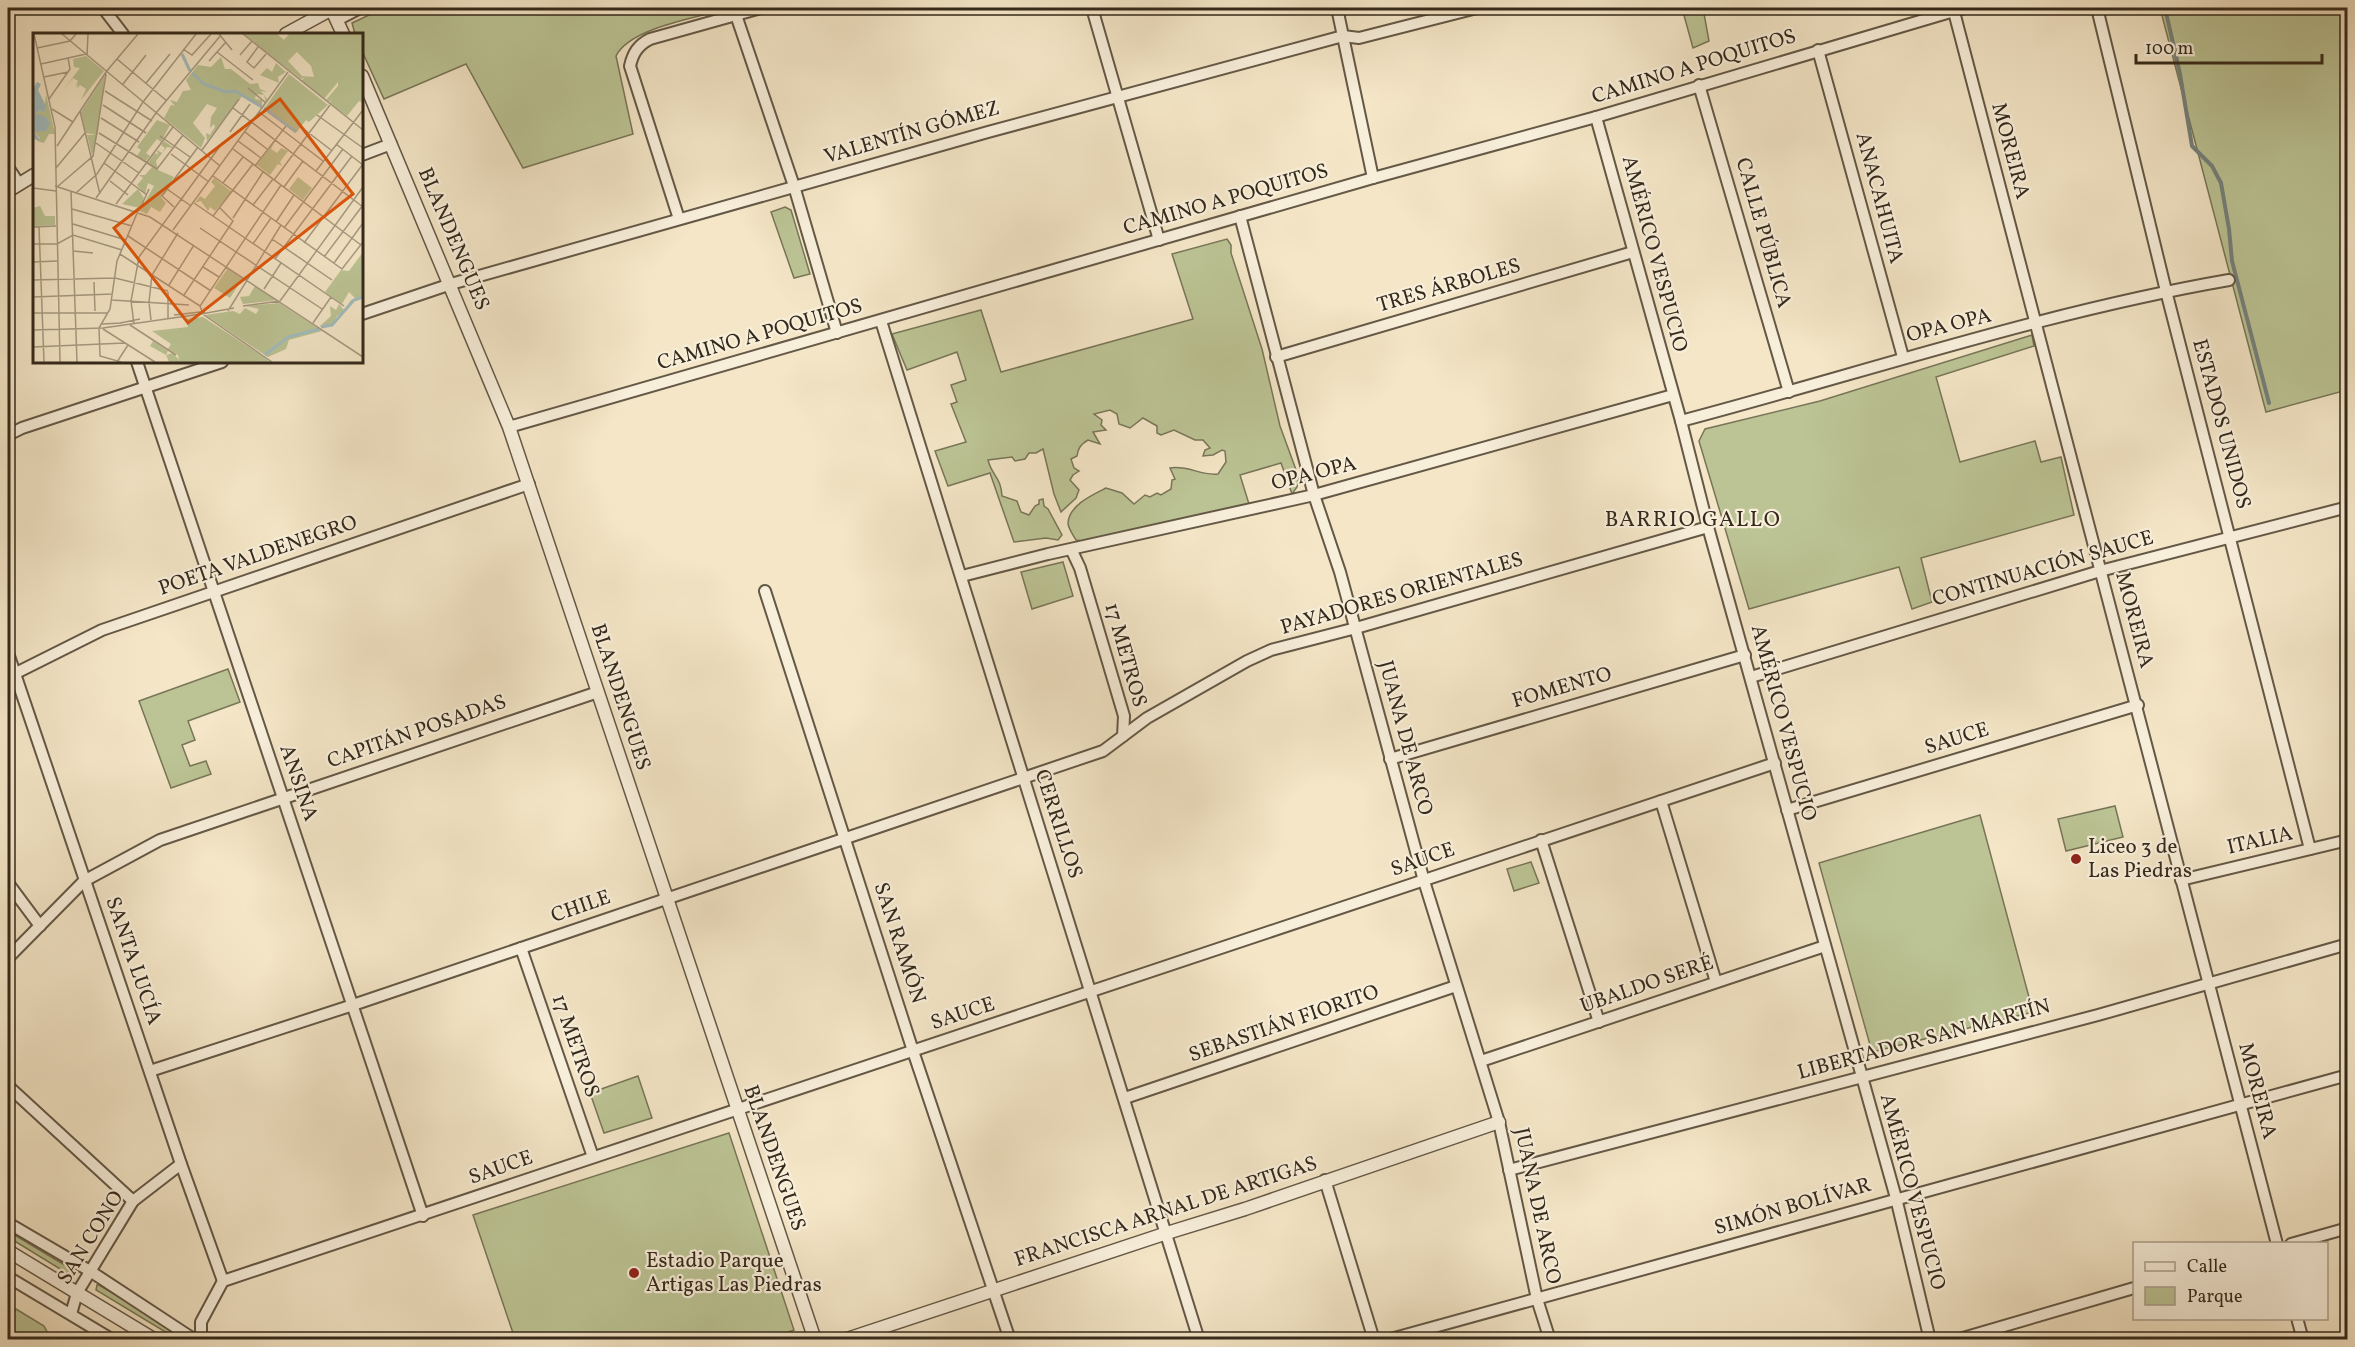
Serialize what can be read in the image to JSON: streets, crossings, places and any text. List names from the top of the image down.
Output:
{
  "streets": {
    "street": [
      "CAMINO A POQUITOS",
      "VALENTÍN GÓMEZ",
      "MOREIRA",
      "ANACAHUITA",
      "CALLE PÚBLICA",
      "BLANDENGUES",
      "AMÉRICO VESPUCIO",
      "TRES ÁRBOLES",
      "OPA OPA",
      "ESTADOS UNIDOS",
      "POETA VALDENEGRO",
      "CONTINUACIÓN SAUCE",
      "PAYADORES ORIENTALES",
      "17 METROS",
      "FOMENTO",
      "CAPITÁN POSADAS",
      "JUANA DE ARCO",
      "SAUCE",
      "ANSINA",
      "CERRILLOS",
      "ITALIA",
      "CHILE",
      "SAN RAMÓN",
      "SANTA LUCÍA",
      "UBALDO SERÉ",
      "SEBASTIÁN FIORITO",
      "LIBERTADOR SAN MARTÍN",
      "SIMÓN BOLÍVAR",
      "FRANCISCA ARNAL DE ARTIGAS",
      "SAN CONO"
    ]
  },
  "crossings": [
    ["CAMINO A POQUITOS", "MOREIRA"],
    ["CAMINO A POQUITOS", "ANACAHUITA"],
    ["CAMINO A POQUITOS", "CALLE PÚBLICA"],
    ["CAMINO A POQUITOS", "BLANDENGUES"],
    ["CAMINO A POQUITOS", "AMÉRICO VESPUCIO"],
    ["CAMINO A POQUITOS", "JUANA DE ARCO"],
    ["CAMINO A POQUITOS", "CERRILLOS"],
    ["VALENTÍN GÓMEZ", "BLANDENGUES"],
    ["MOREIRA", "OPA OPA"],
    ["MOREIRA", "CONTINUACIÓN SAUCE"],
    ["MOREIRA", "SAUCE"],
    ["MOREIRA", "ITALIA"],
    ["MOREIRA", "LIBERTADOR SAN MARTÍN"],
    ["MOREIRA", "SIMÓN BOLÍVAR"],
    ["ANACAHUITA", "OPA OPA"],
    ["CALLE PÚBLICA", "OPA OPA"],
    ["BLANDENGUES", "POETA VALDENEGRO"],
    ["BLANDENGUES", "CAPITÁN POSADAS"],
    ["BLANDENGUES", "SAUCE"],
    ["BLANDENGUES", "CHILE"],
    ["AMÉRICO VESPUCIO", "TRES ÁRBOLES"],
    ["AMÉRICO VESPUCIO", "OPA OPA"],
    ["AMÉRICO VESPUCIO", "CONTINUACIÓN SAUCE"],
    ["AMÉRICO VESPUCIO", "PAYADORES ORIENTALES"],
    ["AMÉRICO VESPUCIO", "FOMENTO"],
    ["AMÉRICO VESPUCIO", "SAUCE"],
    ["AMÉRICO VESPUCIO", "UBALDO SERÉ"],
    ["AMÉRICO VESPUCIO", "LIBERTADOR SAN MARTÍN"],
    ["AMÉRICO VESPUCIO", "SIMÓN BOLÍVAR"],
    ["TRES ÁRBOLES", "JUANA DE ARCO"],
    ["OPA OPA", "ESTADOS UNIDOS"],
    ["OPA OPA", "17 METROS"],
    ["OPA OPA", "JUANA DE ARCO"],
    ["OPA OPA", "CERRILLOS"],
    ["ESTADOS UNIDOS", "CONTINUACIÓN SAUCE"],
    ["ESTADOS UNIDOS", "ITALIA"],
    ["POETA VALDENEGRO", "ANSINA"],
    ["POETA VALDENEGRO", "SANTA LUCÍA"],
    ["PAYADORES ORIENTALES", "17 METROS"],
    ["PAYADORES ORIENTALES", "JUANA DE ARCO"],
    ["17 METROS", "SAUCE"],
    ["17 METROS", "CERRILLOS"],
    ["17 METROS", "CHILE"],
    ["FOMENTO", "JUANA DE ARCO"],
    ["CAPITÁN POSADAS", "ANSINA"],
    ["CAPITÁN POSADAS", "SANTA LUCÍA"],
    ["JUANA DE ARCO", "SAUCE"],
    ["JUANA DE ARCO", "UBALDO SERÉ"],
    ["JUANA DE ARCO", "SEBASTIÁN FIORITO"],
    ["JUANA DE ARCO", "LIBERTADOR SAN MARTÍN"],
    ["JUANA DE ARCO", "SIMÓN BOLÍVAR"],
    ["JUANA DE ARCO", "FRANCISCA ARNAL DE ARTIGAS"],
    ["SAUCE", "ANSINA"],
    ["SAUCE", "CERRILLOS"],
    ["SAUCE", "SAN RAMÓN"],
    ["SAUCE", "SANTA LUCÍA"],
    ["ANSINA", "CHILE"],
    ["CERRILLOS", "CHILE"],
    ["CERRILLOS", "SEBASTIÁN FIORITO"],
    ["CERRILLOS", "FRANCISCA ARNAL DE ARTIGAS"],
    ["CHILE", "SAN RAMÓN"],
    ["CHILE", "SANTA LUCÍA"],
    ["SAN RAMÓN", "FRANCISCA ARNAL DE ARTIGAS"],
    ["SANTA LUCÍA", "SAN CONO"]
  ],
  "districts": ["BARRIO GALLO"],
  "places": ["Liceo 3 de Las Piedras", "Estadio Parque Artigas Las Piedras"],
  "legend": ["Calle", "Parque"],
  "scale_bar": "100 m"
}
